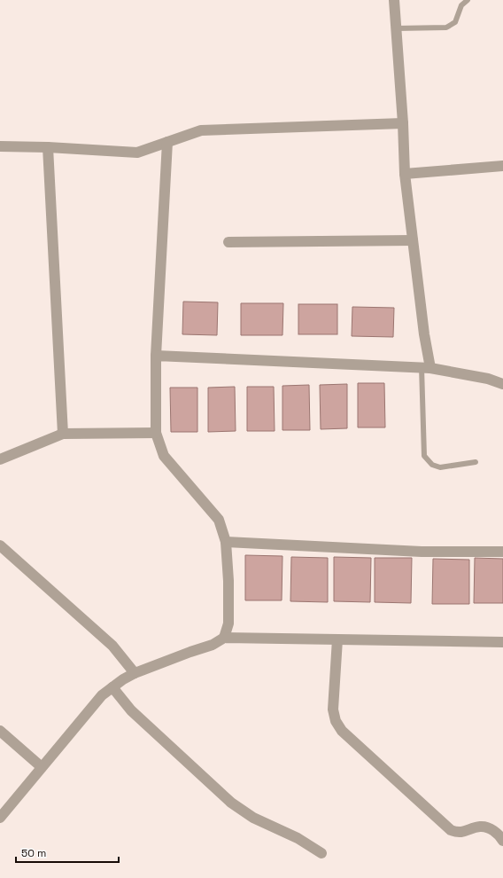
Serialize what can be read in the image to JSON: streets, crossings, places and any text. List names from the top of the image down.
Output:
{
  "scale_bar": "50 m"
}
